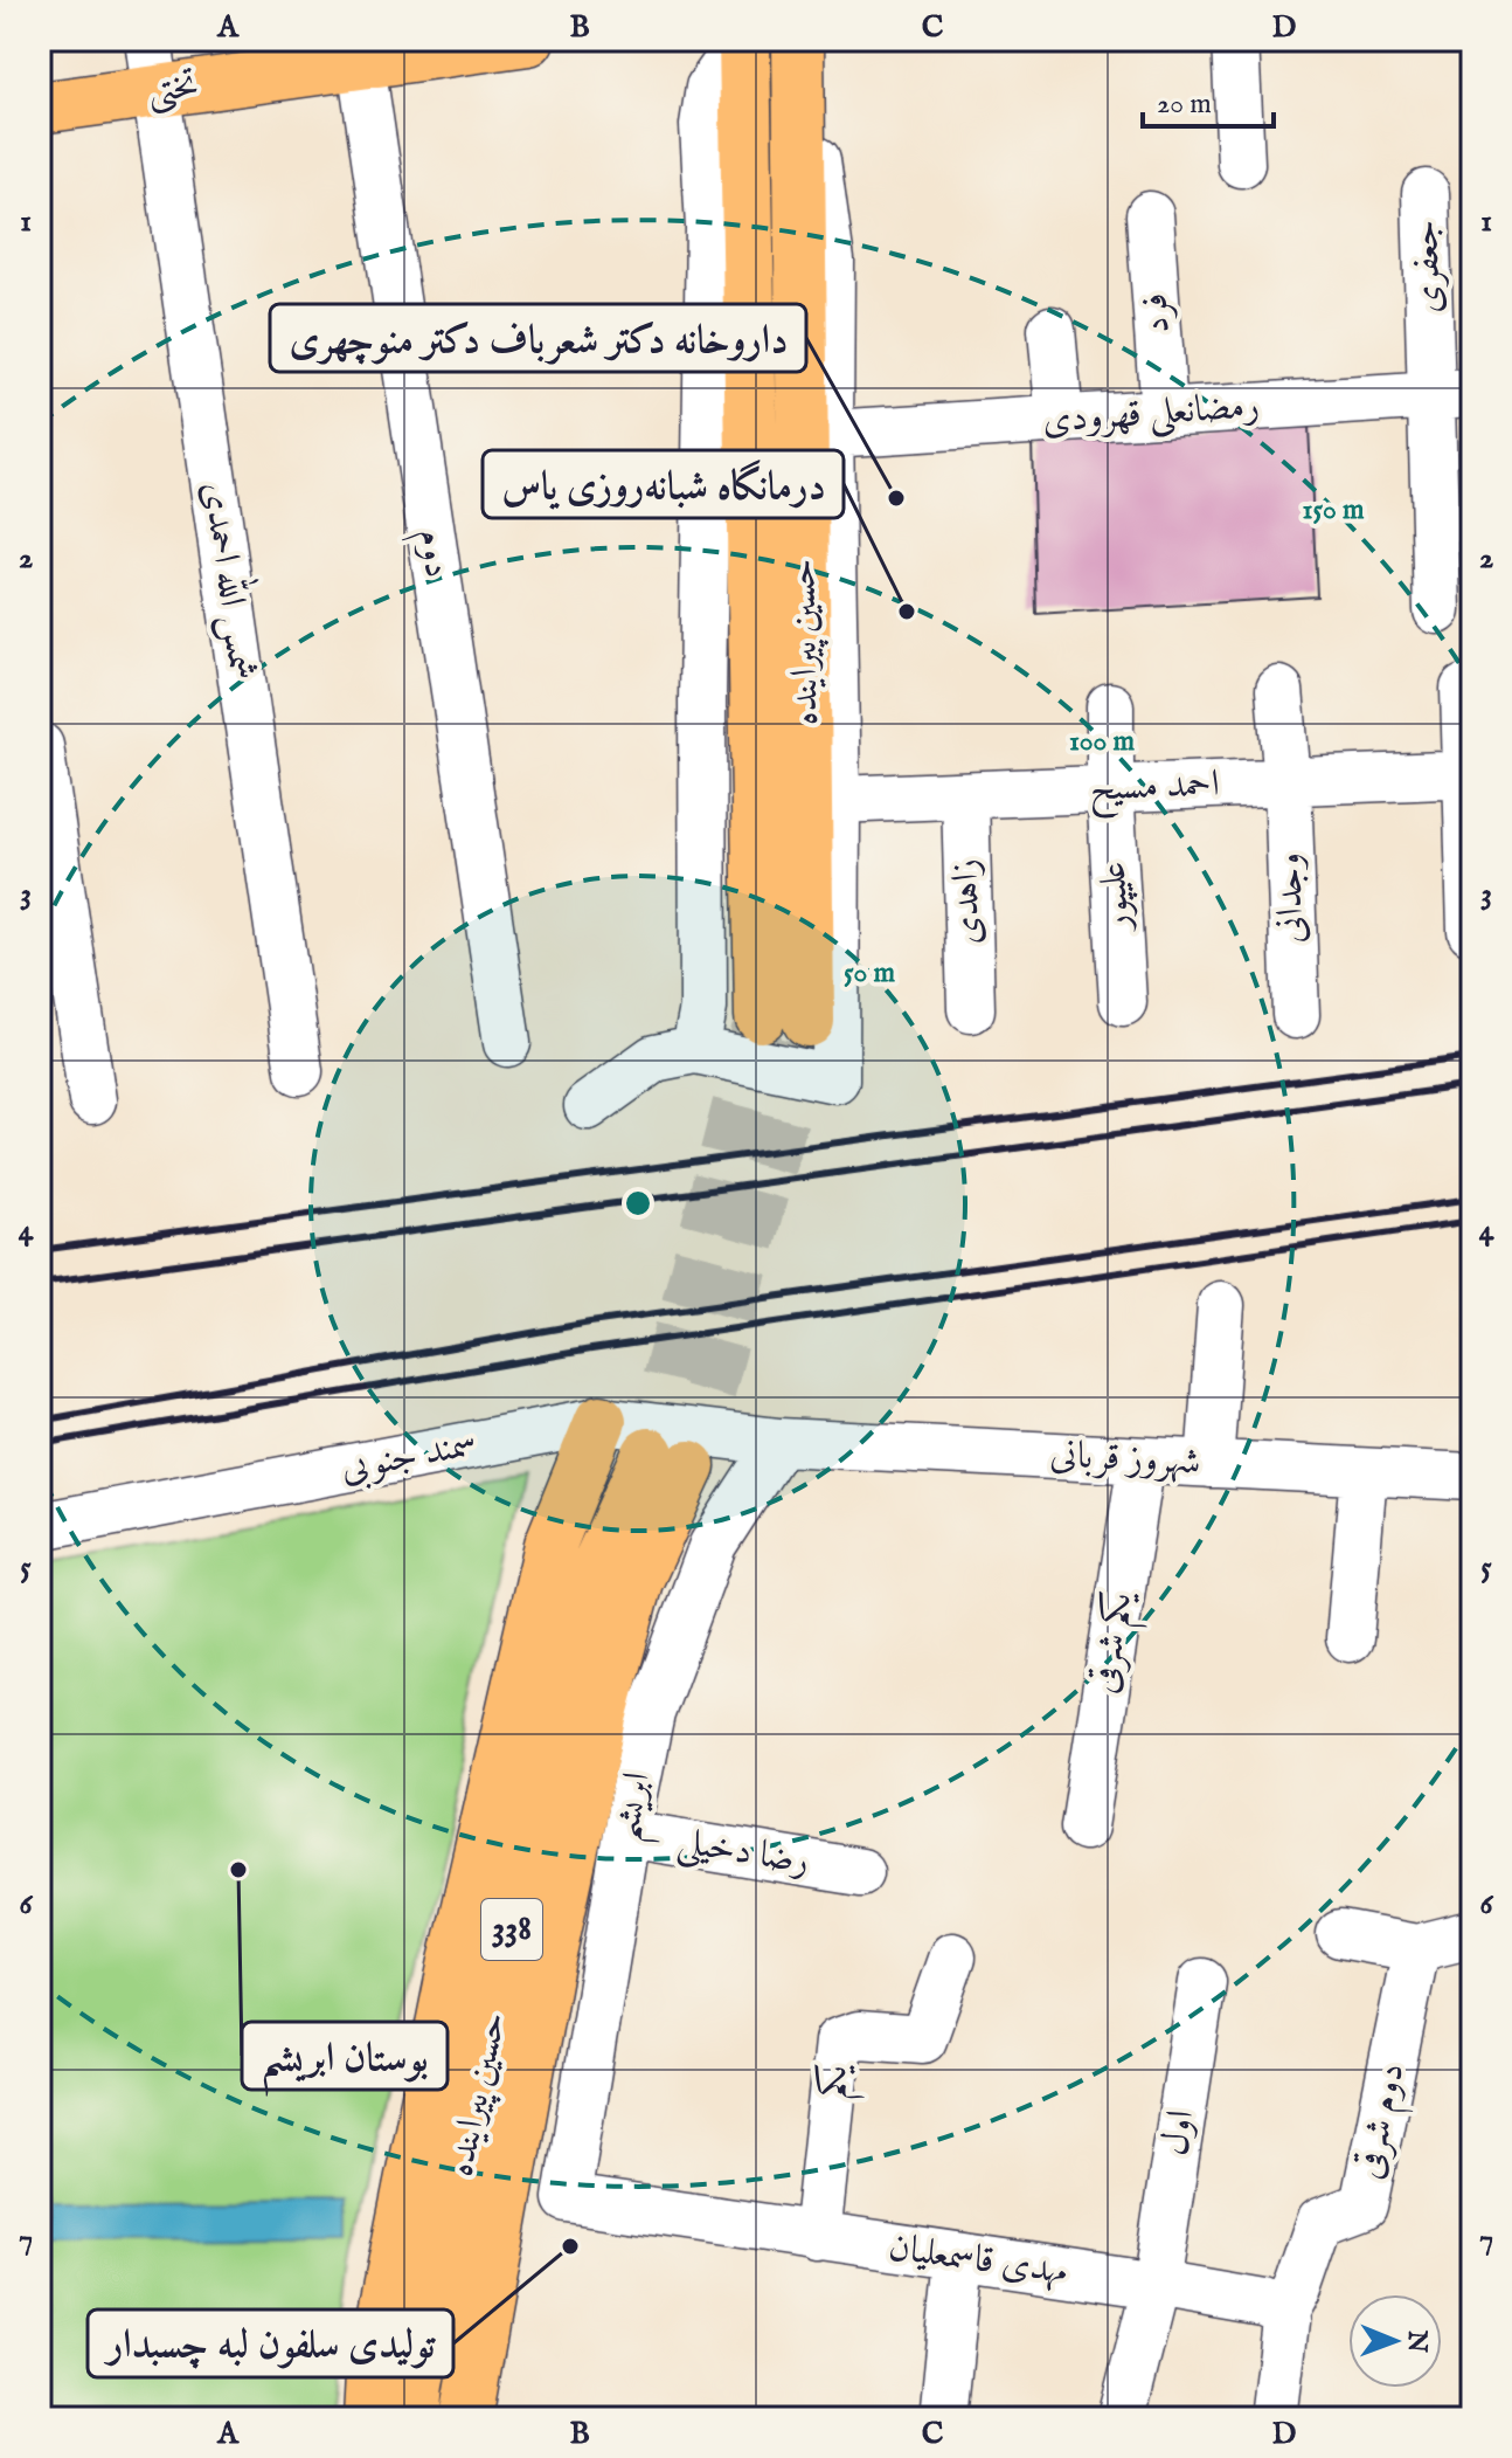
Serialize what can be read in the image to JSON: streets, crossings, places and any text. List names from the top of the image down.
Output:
{
  "streets": {
    "main road": ["تختی", "حسین پیراینده", "338"],
    "street": [
      "جعفری",
      "فرد",
      "رمضانعلی قهرودی",
      "دوم",
      "شمس الله احمدی",
      "احمد مسیح",
      "علیپور",
      "وجدانی",
      "زاهدی",
      "سمند جنوبی",
      "شهروز قربانی",
      "یکم شرقی",
      "ابریشم",
      "رضا دخیلی",
      "یکم",
      "دوم شرقی",
      "اول",
      "مهدی قاسمعلیان"
    ]
  },
  "crossings": [
    ["تختی", "دوم"],
    ["تختی", "شمس الله احمدی"],
    ["جعفری", "رمضانعلی قهرودی"],
    ["فرد", "رمضانعلی قهرودی"],
    ["احمد مسیح", "علیپور"],
    ["احمد مسیح", "وجدانی"],
    ["احمد مسیح", "زاهدی"],
    ["سمند جنوبی", "شهروز قربانی"],
    ["سمند جنوبی", "ابریشم"],
    ["شهروز قربانی", "یکم شرقی"],
    ["شهروز قربانی", "ابریشم"],
    ["ابریشم", "رضا دخیلی"],
    ["ابریشم", "مهدی قاسمعلیان"],
    ["یکم", "مهدی قاسمعلیان"],
    ["دوم شرقی", "مهدی قاسمعلیان"],
    ["اول", "مهدی قاسمعلیان"]
  ],
  "places": [
    "داروخانه دکتر شعرباف دکتر منوچهری",
    "درمانگاه شبانه‌روزی یاس",
    "بوستان ابریشم",
    "تولیدی سلفون لبه‌ چسبدار"
  ],
  "scale_bar": "20 m",
  "north": "right",
  "grid": {
    "columns": [
      "A",
      "B",
      "C",
      "D"
    ],
    "rows": [
      "1",
      "2",
      "3",
      "4",
      "5",
      "6",
      "7"
    ]
  },
  "rings": ["150 m", "100 m", "50 m"]
}
